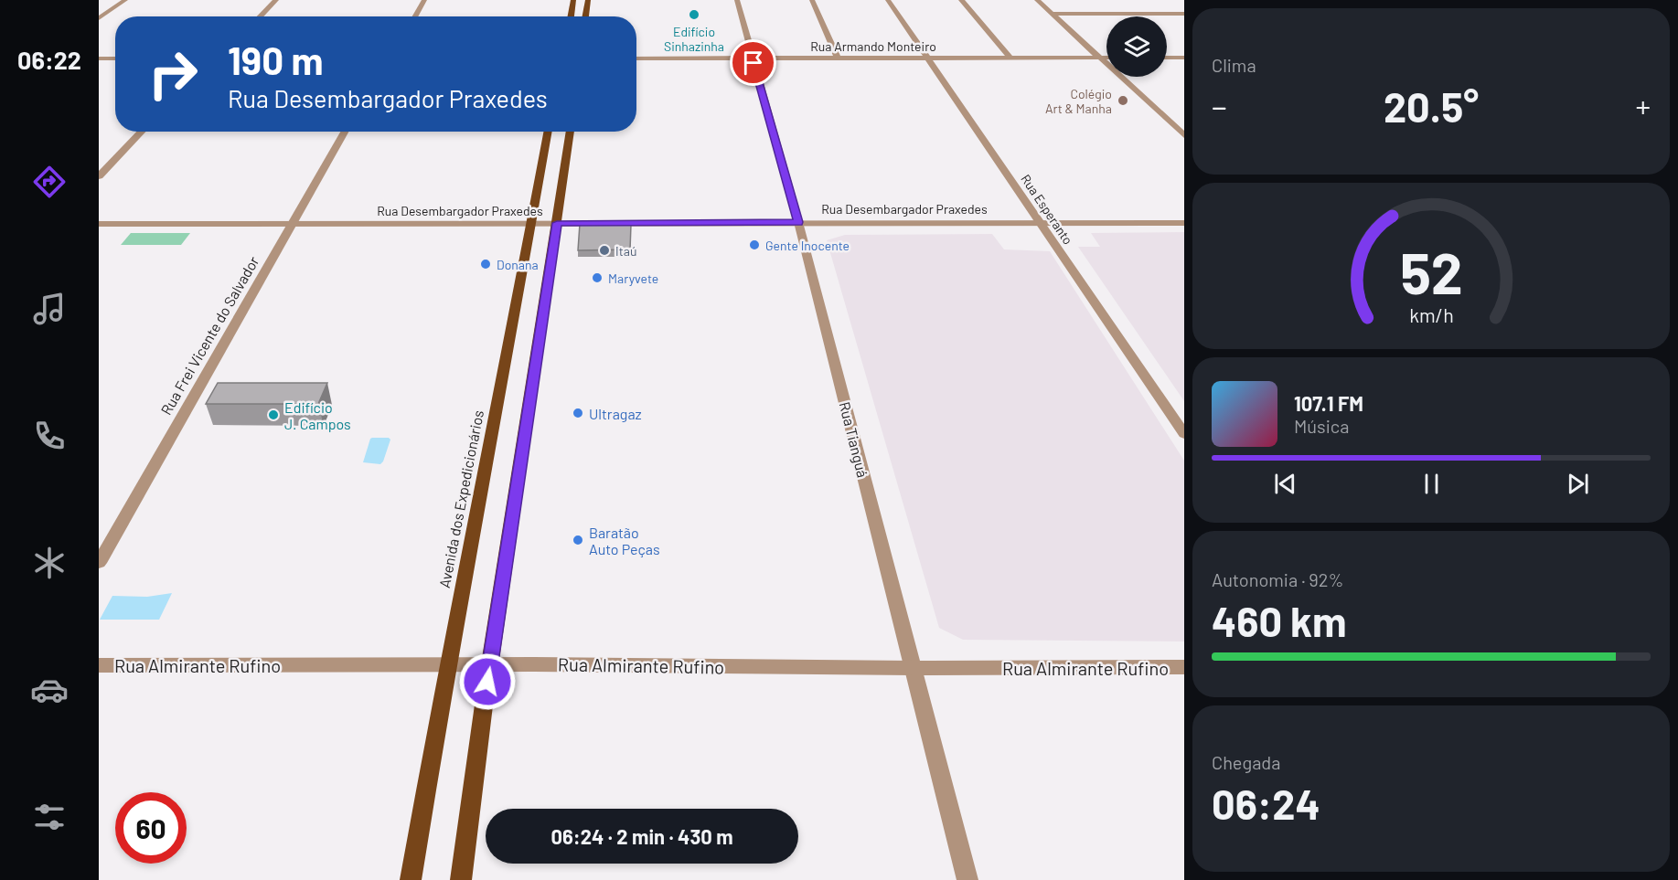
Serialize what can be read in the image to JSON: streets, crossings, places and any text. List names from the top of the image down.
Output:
{
  "streets": {
    "main road": ["Avenida dos Expedicionários"],
    "street": [
      "Rua Armando Monteiro",
      "Rua Desembargador Praxedes",
      "Rua Esperanto",
      "Rua Frei Vicente do Salvador",
      "Rua Tianguá",
      "Rua Almirante Rufino"
    ]
  },
  "crossings": [
    ["Rua Armando Monteiro", "Rua Esperanto"],
    ["Rua Armando Monteiro", "Rua Tianguá"],
    ["Rua Desembargador Praxedes", "Rua Esperanto"],
    ["Rua Desembargador Praxedes", "Rua Frei Vicente do Salvador"],
    ["Rua Desembargador Praxedes", "Rua Tianguá"],
    ["Rua Desembargador Praxedes", "Avenida dos Expedicionários"],
    ["Rua Tianguá", "Rua Almirante Rufino"],
    ["Avenida dos Expedicionários", "Rua Almirante Rufino"]
  ],
  "places": [
    "Edifício Sinhazinha",
    "Colégio Art & Manha",
    "Gente Inocente",
    "Itaú",
    "Donana",
    "Maryvete",
    "Ultragaz",
    "Edifício J. Campos",
    "Baratão Auto Peças"
  ],
  "page": {
    "tabs": "06:22",
    "tile": [
      "Clima",
      ["Autonomia · 92%", "460 km"],
      ["Chegada", "06:24"]
    ],
    "turn": ["190 m", "Rua Desembargador Praxedes"],
    "heat": ["−", "20.5°", "+"],
    "song": ["107.1 FM", "Música"],
    "limit": "60",
    "trip": "06:24 · 2 min · 430 m",
    "gauge": ["52", "km/h"]
  }
}
